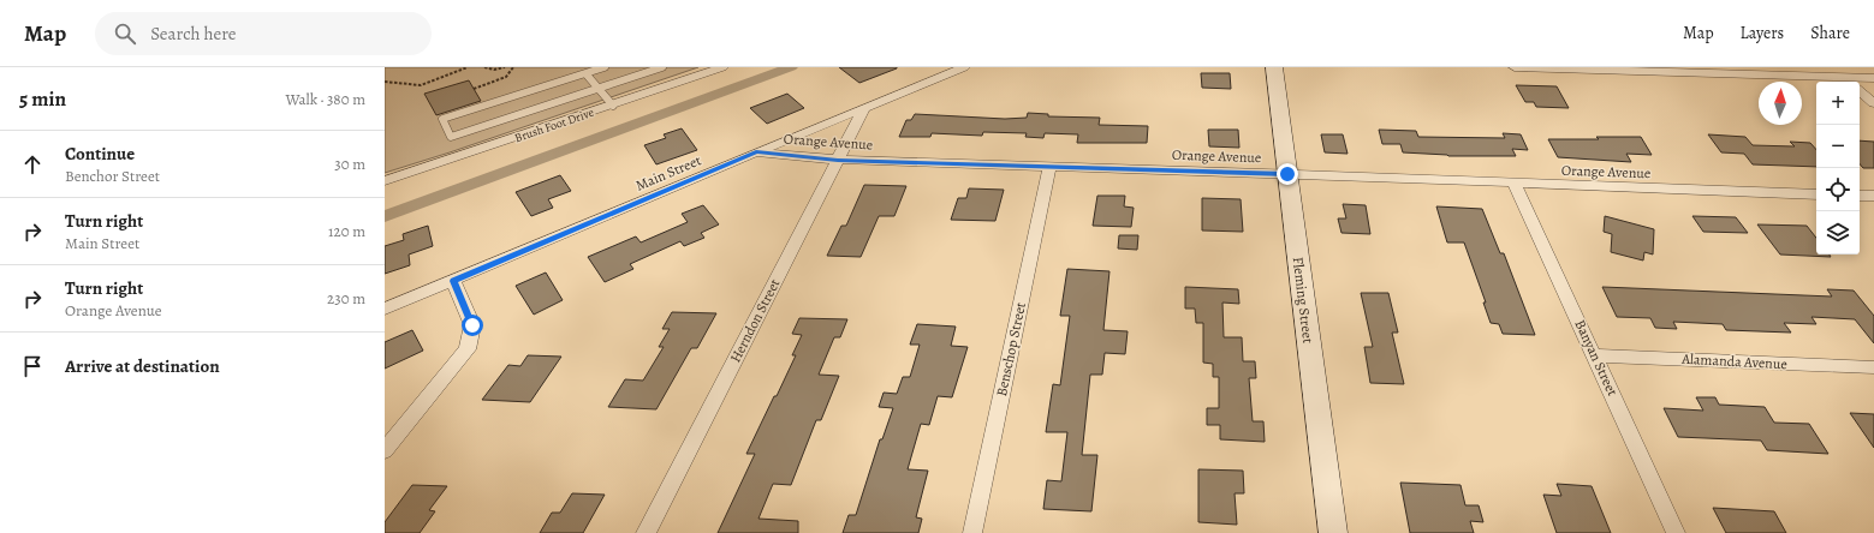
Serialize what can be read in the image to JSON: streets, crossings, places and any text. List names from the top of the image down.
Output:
{
  "streets": {
    "street": [
      "Brush Foot Drive",
      "Orange Avenue",
      "Main Street",
      "Fleming Street",
      "Herndon Street",
      "Benschop Street",
      "Banyan Street",
      "Alamanda Avenue"
    ]
  },
  "crossings": [
    ["Orange Avenue", "Main Street"],
    ["Orange Avenue", "Fleming Street"],
    ["Orange Avenue", "Herndon Street"],
    ["Orange Avenue", "Benschop Street"],
    ["Orange Avenue", "Banyan Street"],
    ["Main Street", "Herndon Street"],
    ["Banyan Street", "Alamanda Avenue"]
  ],
  "north": "top",
  "page": {
    "header": "Map",
    "search": "Search here",
    "nav": ["Map", "Layers", "Share"],
    "heading": ["5 min", "Walk · 380 m"],
    "map_buttons": ["+", "−"],
    "list": [
      ["Continue", "Benchor Street", "30 m"],
      ["Turn right", "Main Street", "120 m"],
      ["Turn right", "Orange Avenue", "230 m"],
      "Arrive at destination"
    ]
  }
}
